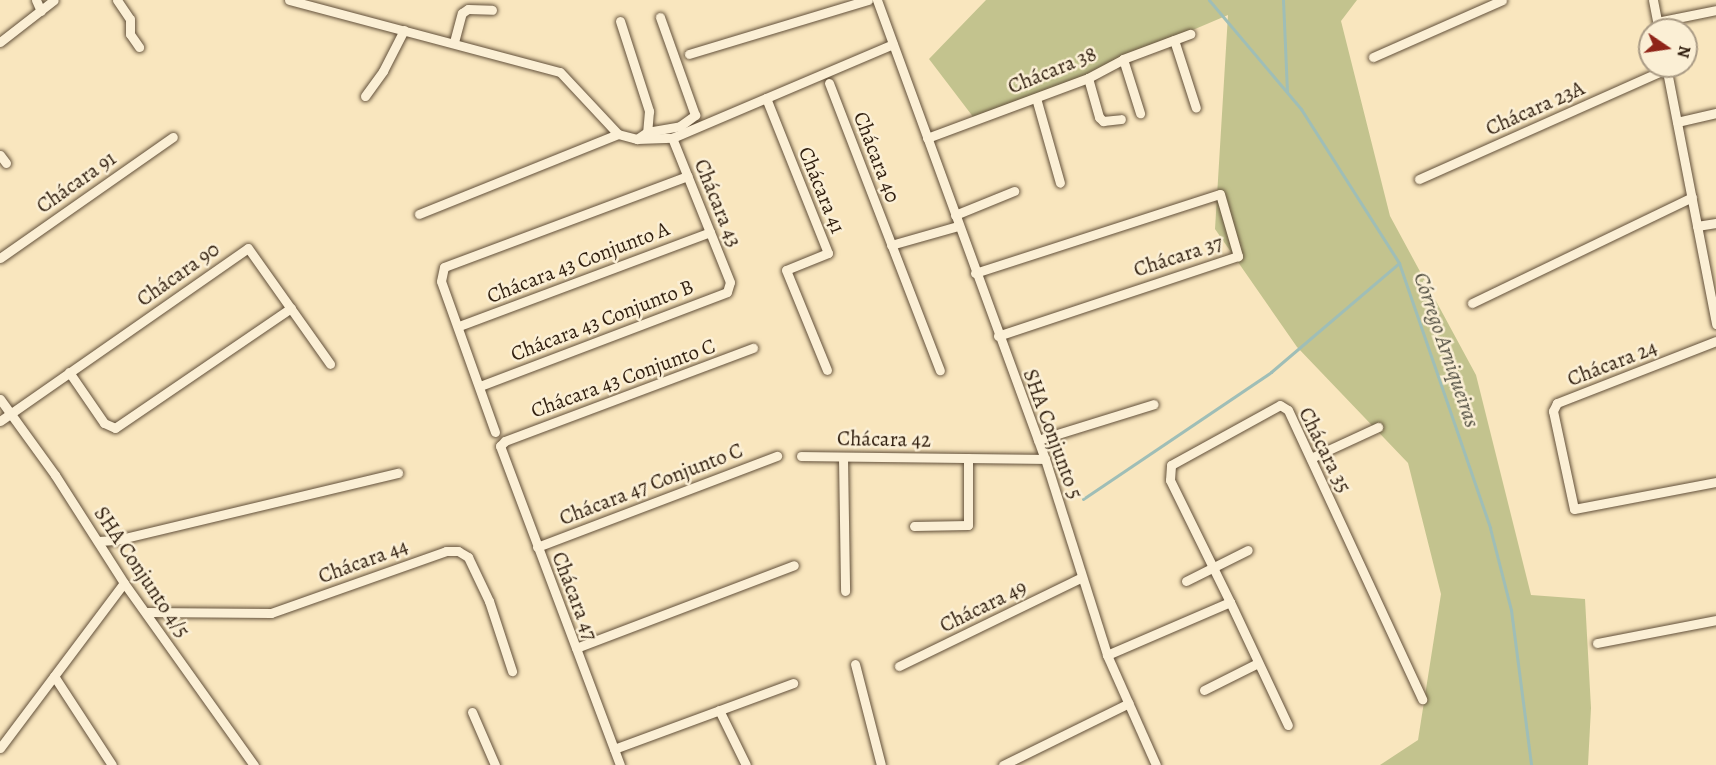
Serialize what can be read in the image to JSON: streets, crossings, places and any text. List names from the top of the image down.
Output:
{
  "streets": {
    "street": [
      "Chácara 38",
      "Chácara 23A",
      "Chácara 40",
      "Chácara 91",
      "Chácara 41",
      "Chácara 43",
      "Chácara 37",
      "Chácara 43 Conjunto A",
      "Chácara 90",
      "Chácara 43 Conjunto B",
      "Chácara 24",
      "Chácara 43 Conjunto C",
      "SHA Conjunto 5",
      "Chácara 42",
      "Chácara 35",
      "Chácara 47 Conjunto C",
      "Chácara 44",
      "SHA Conjunto 4/5",
      "Chácara 47",
      "Chácara 49"
    ]
  },
  "crossings": [
    ["Chácara 38", "SHA Conjunto 5"],
    ["Chácara 43", "Chácara 43 Conjunto A"],
    ["Chácara 43", "Chácara 43 Conjunto B"],
    ["Chácara 37", "SHA Conjunto 5"],
    ["Chácara 90", "SHA Conjunto 4/5"],
    ["Chácara 43 Conjunto C", "Chácara 47"],
    ["SHA Conjunto 5", "Chácara 42"],
    ["SHA Conjunto 5", "Chácara 49"],
    ["Chácara 47 Conjunto C", "Chácara 47"],
    ["Chácara 44", "SHA Conjunto 4/5"]
  ],
  "water": ["Córrego Arniqueiras"],
  "north": "right"
}
